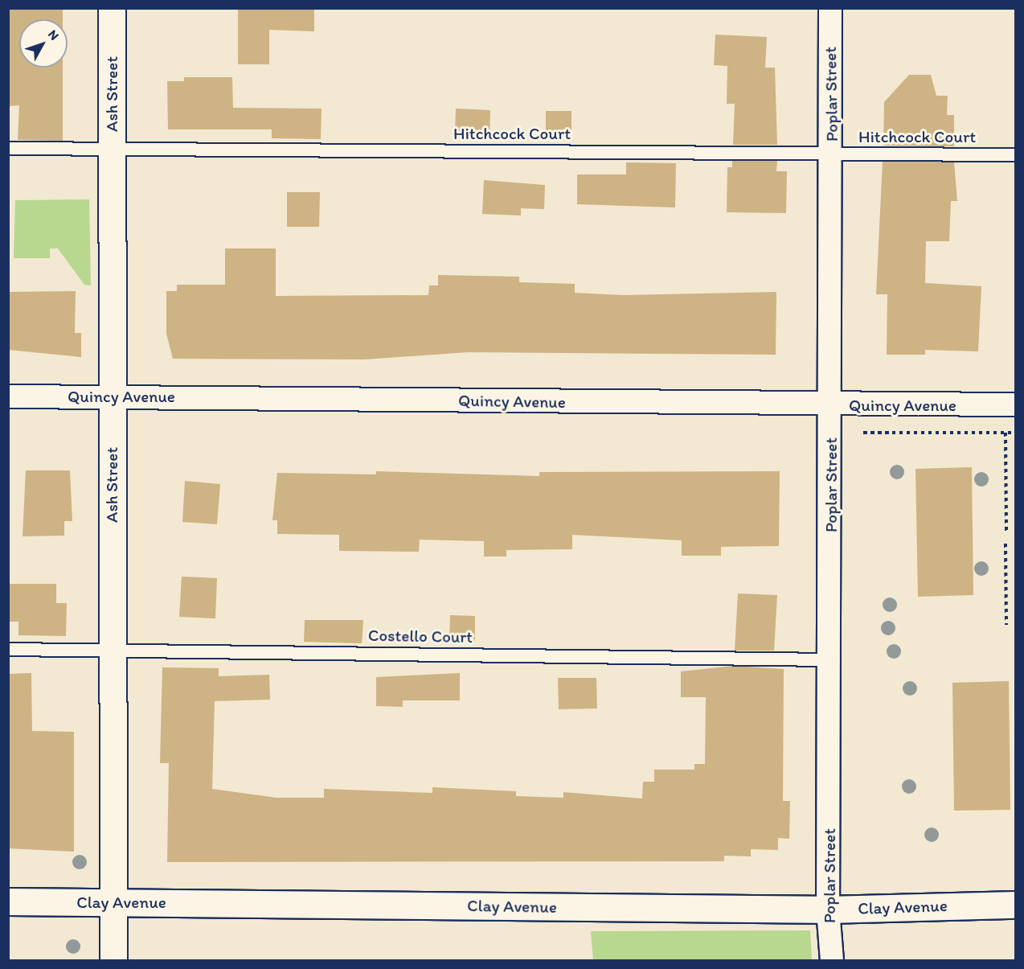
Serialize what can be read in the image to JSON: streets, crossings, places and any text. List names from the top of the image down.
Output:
{
  "streets": {
    "main road": ["Ash Street", "Clay Avenue"],
    "street": ["Poplar Street", "Quincy Avenue"],
    "lane": ["Hitchcock Court", "Costello Court"]
  },
  "crossings": [
    ["Ash Street", "Hitchcock Court"],
    ["Ash Street", "Quincy Avenue"],
    ["Ash Street", "Costello Court"],
    ["Ash Street", "Clay Avenue"],
    ["Poplar Street", "Hitchcock Court"],
    ["Poplar Street", "Quincy Avenue"],
    ["Poplar Street", "Costello Court"],
    ["Poplar Street", "Clay Avenue"]
  ],
  "north": "top right"
}
